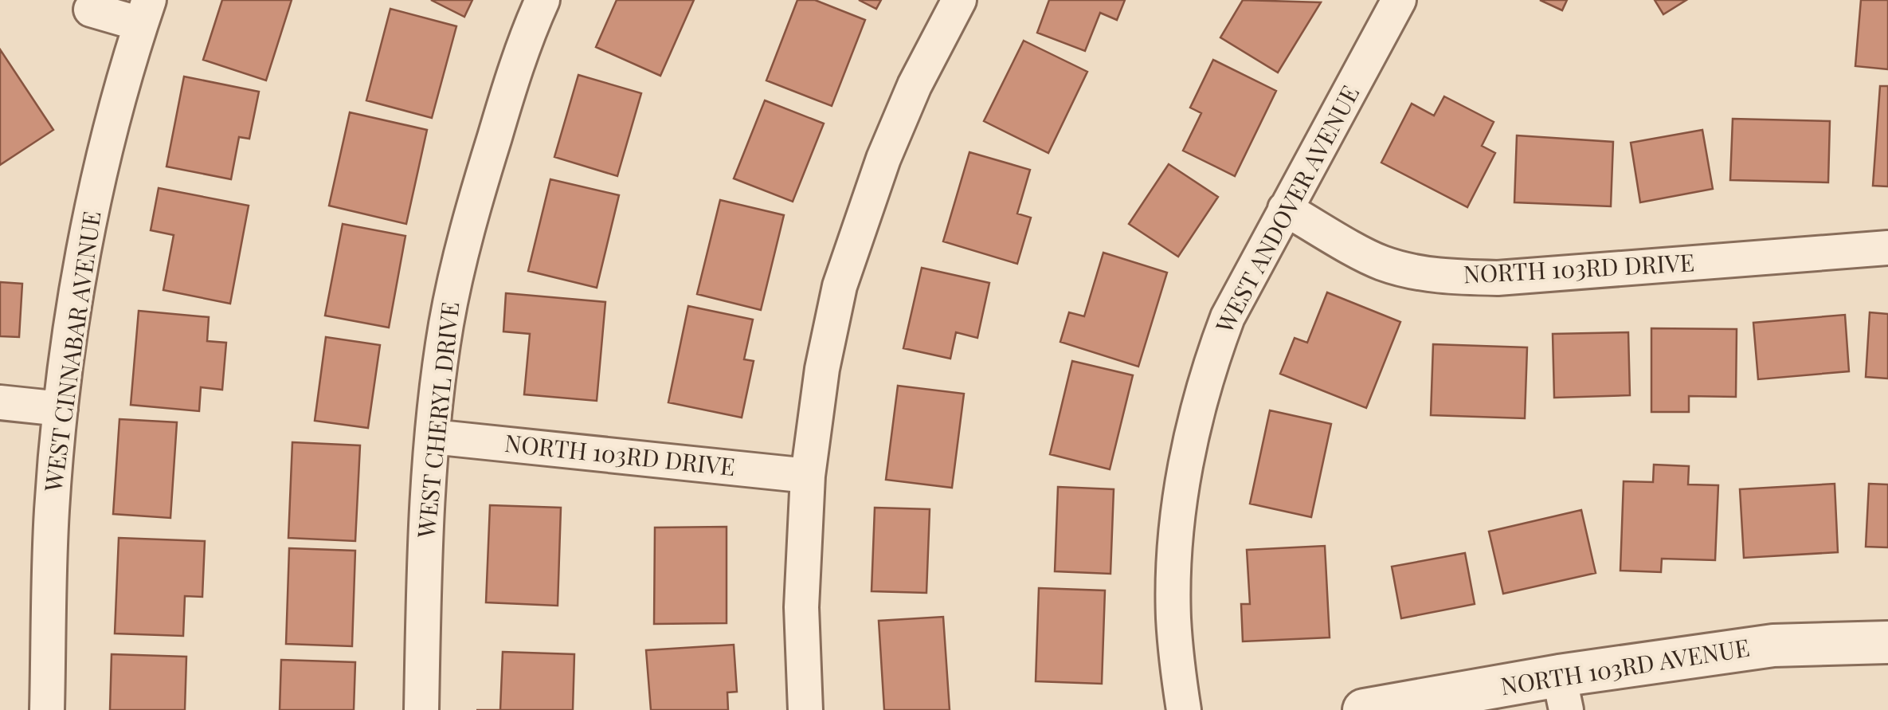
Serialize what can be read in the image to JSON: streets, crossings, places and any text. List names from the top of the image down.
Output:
{
  "streets": {
    "street": [
      "WEST ANDOVER AVENUE",
      "NORTH 103RD DRIVE",
      "WEST CINNABAR AVENUE",
      "WEST CHERYL DRIVE",
      "NORTH 103RD AVENUE"
    ]
  },
  "crossings": [
    ["WEST ANDOVER AVENUE", "NORTH 103RD DRIVE"],
    ["NORTH 103RD DRIVE", "WEST CHERYL DRIVE"]
  ]
}
